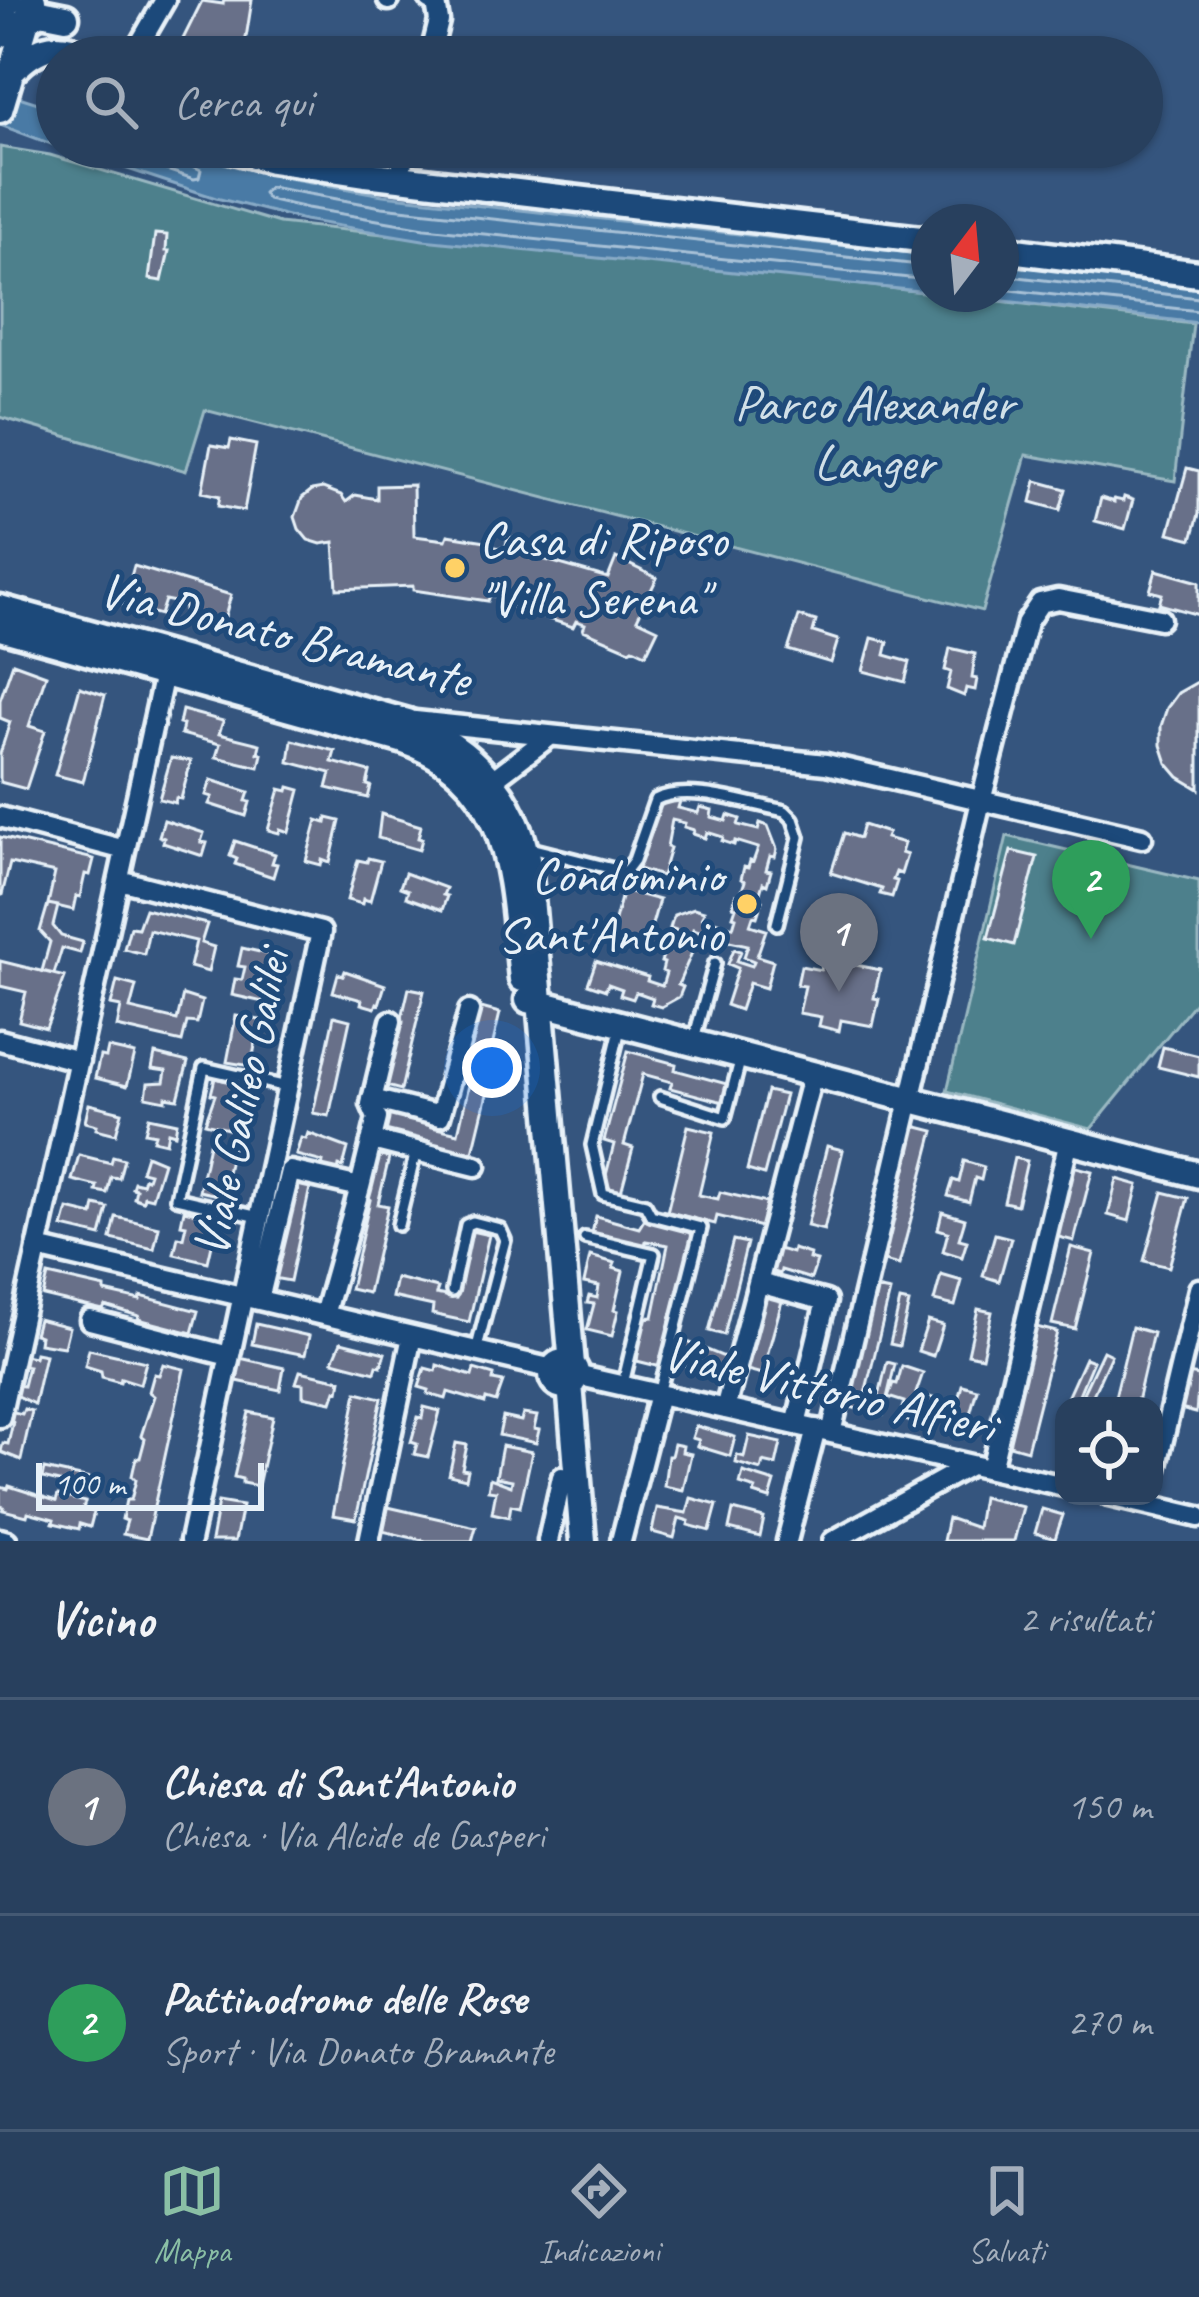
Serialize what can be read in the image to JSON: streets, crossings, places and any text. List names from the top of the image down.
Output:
{
  "streets": {
    "street": ["Via Donato Bramante", "Viale Galileo Galilei", "Viale Vittorio Alfieri"]
  },
  "crossings": [
    ["Viale Galileo Galilei", "Viale Vittorio Alfieri"]
  ],
  "parks": ["Parco Alexander Langer"],
  "places": ["Casa di Riposo \"Villa Serena\"", "Condominio Sant'Antonio"],
  "scale_bar": "100 m",
  "north": "top",
  "page": {
    "search": "Cerca qui",
    "pins": ["2", "1"],
    "scale": "100 m",
    "heading": ["Vicino", "2 risultati"],
    "list": [
      {
        "mark": "1",
        "name": "Chiesa di Sant'Antonio",
        "note": "Chiesa · Via Alcide de Gasperi",
        "value": "150 m"
      },
      {
        "mark": "2",
        "name": "Pattinodromo delle Rose",
        "note": "Sport · Via Donato Bramante",
        "value": "270 m"
      }
    ],
    "nav": ["Mappa", "Indicazioni", "Salvati"]
  }
}
